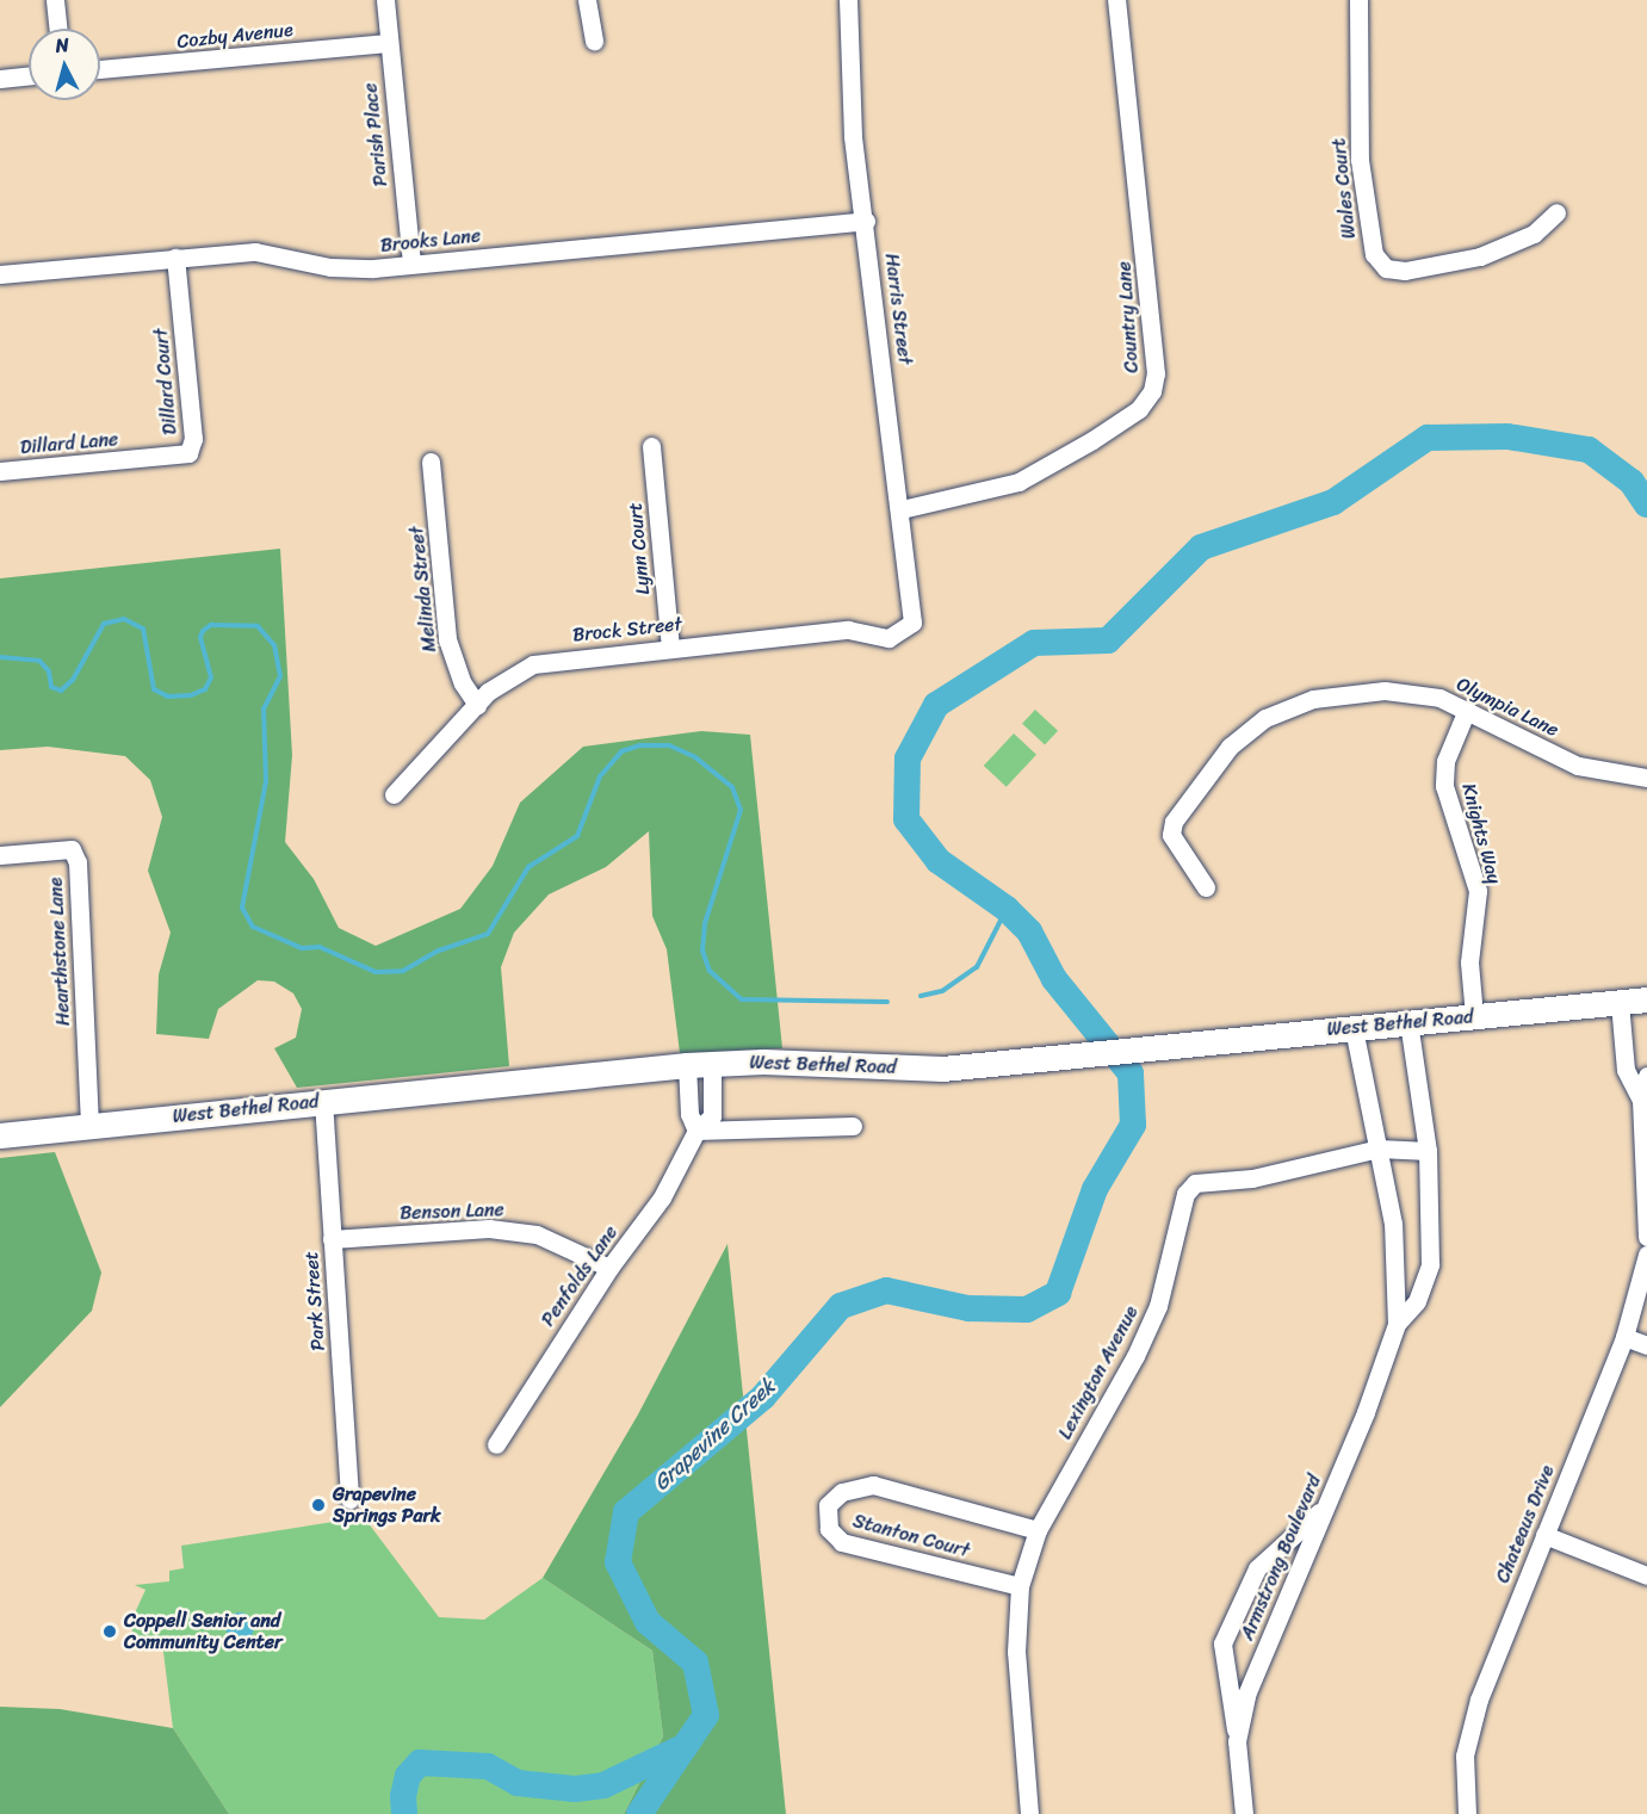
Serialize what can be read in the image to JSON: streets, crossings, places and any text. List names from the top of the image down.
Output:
{
  "streets": {
    "main road": ["West Bethel Road"],
    "street": [
      "Cozby Avenue",
      "Parish Place",
      "Wales Court",
      "Brooks Lane",
      "Harris Street",
      "Country Lane",
      "Dillard Court",
      "Dillard Lane",
      "Lynn Court",
      "Melinda Street",
      "Brock Street",
      "Olympia Lane",
      "Knights Way",
      "Hearthstone Lane",
      "Benson Lane",
      "Penfolds Lane",
      "Park Street",
      "Lexington Avenue",
      "Chateaus Drive",
      "Stanton Court",
      "Armstrong Boulevard"
    ]
  },
  "crossings": [
    ["Cozby Avenue", "Parish Place"],
    ["Parish Place", "Brooks Lane"],
    ["Brooks Lane", "Harris Street"],
    ["Brooks Lane", "Dillard Court"],
    ["Harris Street", "Country Lane"],
    ["Harris Street", "Brock Street"],
    ["Dillard Court", "Dillard Lane"],
    ["Lynn Court", "Brock Street"],
    ["Melinda Street", "Brock Street"],
    ["Olympia Lane", "Knights Way"],
    ["Knights Way", "West Bethel Road"],
    ["Hearthstone Lane", "West Bethel Road"],
    ["West Bethel Road", "Penfolds Lane"],
    ["West Bethel Road", "Park Street"],
    ["West Bethel Road", "Armstrong Boulevard"],
    ["Benson Lane", "Penfolds Lane"],
    ["Benson Lane", "Park Street"],
    ["Lexington Avenue", "Stanton Court"],
    ["Lexington Avenue", "Armstrong Boulevard"]
  ],
  "water": ["Grapevine Creek"],
  "places": ["Grapevine Springs Park", "Coppell Senior and Community Center"],
  "north": "top"
}
